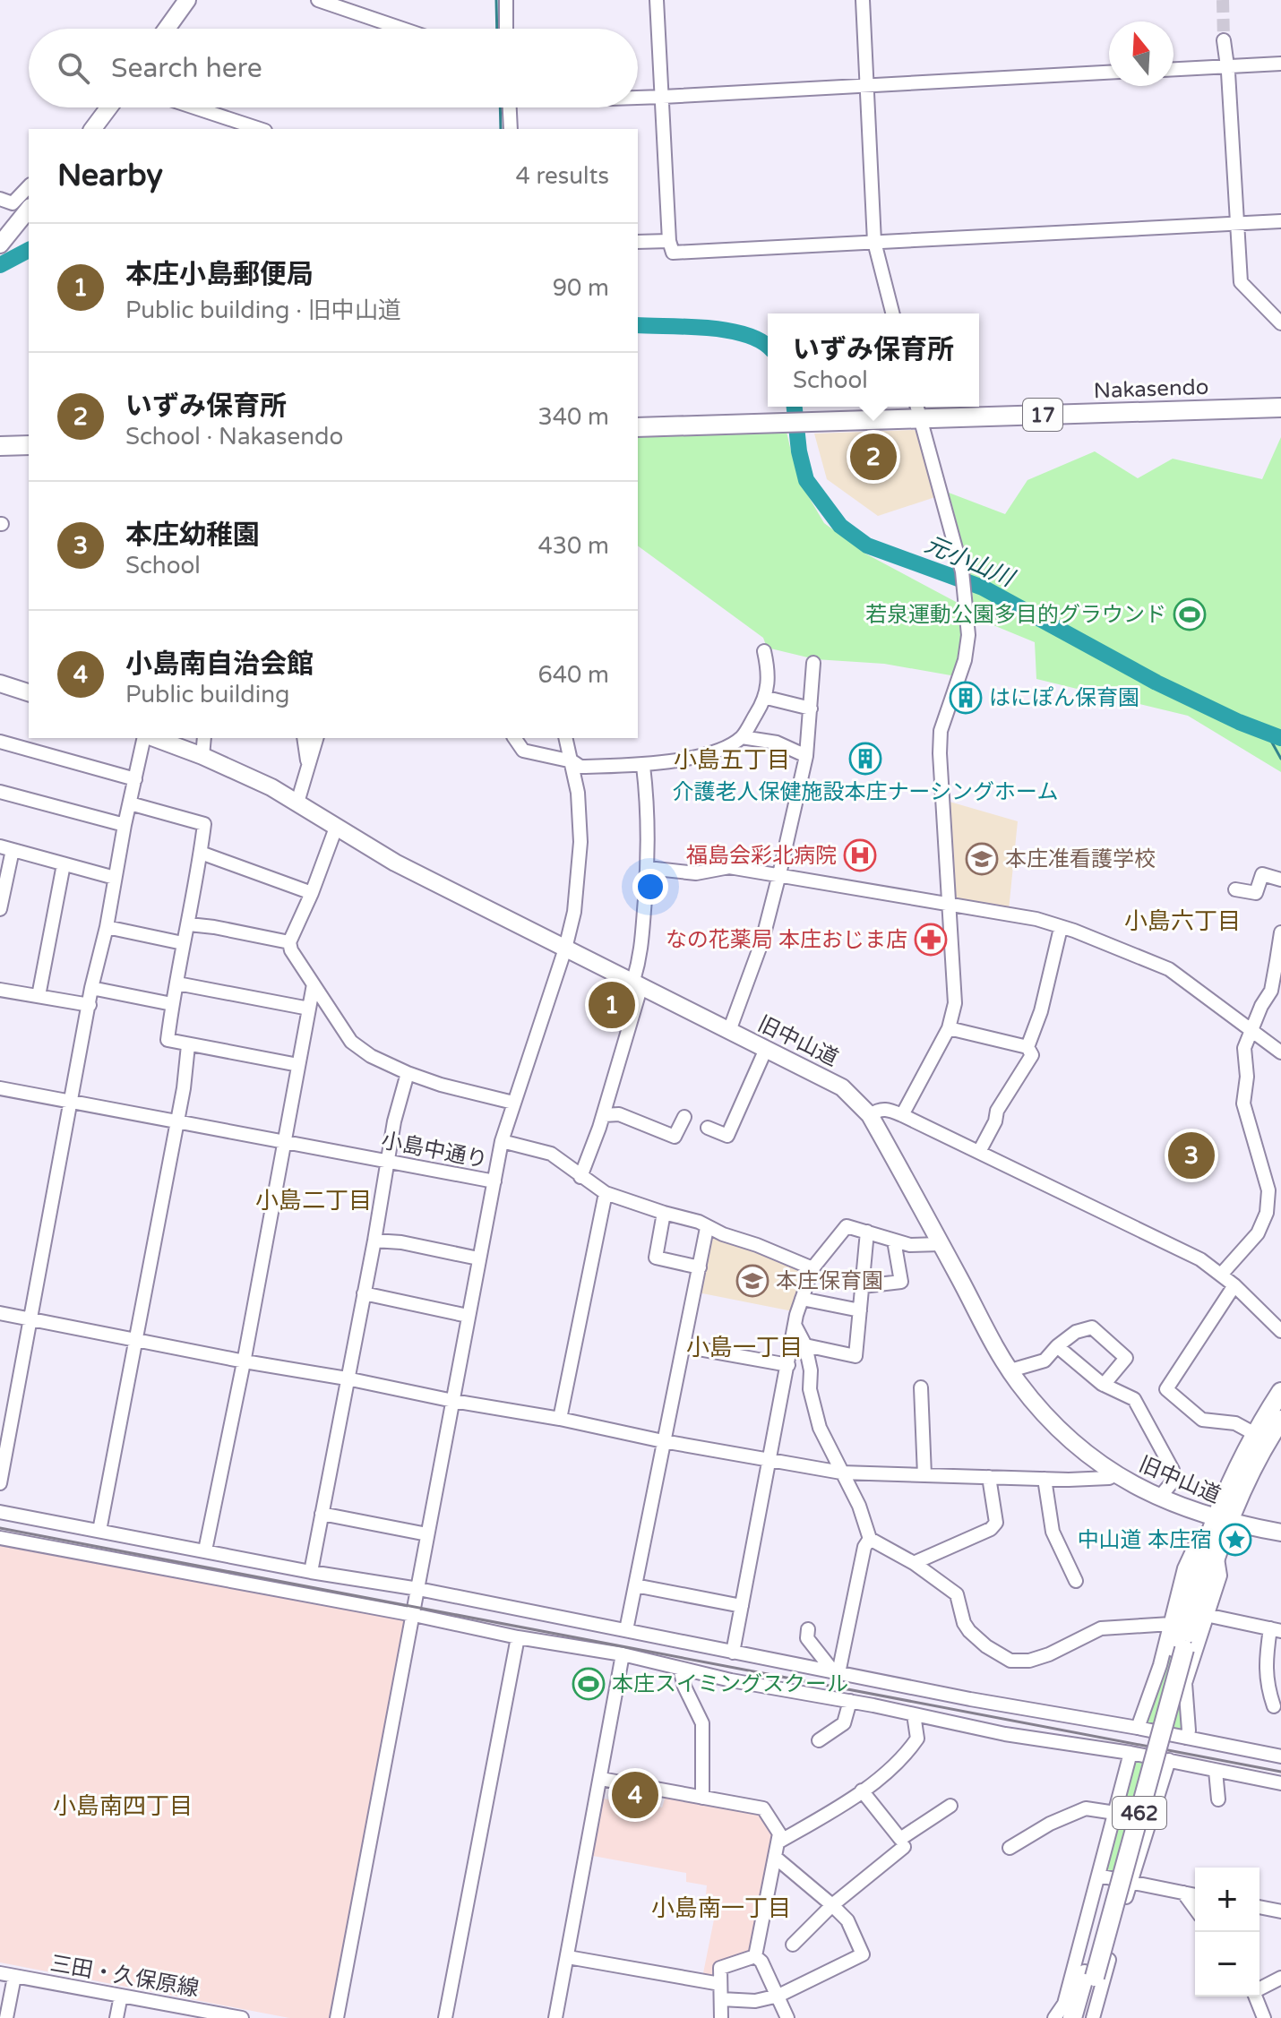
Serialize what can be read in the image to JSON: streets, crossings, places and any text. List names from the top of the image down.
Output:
{
  "streets": {
    "highway": ["Nakasendo", "17", "462"],
    "main road": ["旧中山道"],
    "street": ["小島中通り", "三田・久保原線"]
  },
  "crossings": [
    ["旧中山道", "小島中通り"],
    ["旧中山道", "462"]
  ],
  "districts": [
    "小島五丁目",
    "小島六丁目",
    "小島二丁目",
    "小島一丁目",
    "小島南四丁目",
    "小島南一丁目"
  ],
  "water": ["元小山川"],
  "places": {
    "sports": ["若泉運動公園多目的グラウンド", "本庄スイミングスクール"],
    "building": ["はにぽん保育園", "介護老人保健施設本庄ナーシングホーム"],
    "hospital": ["福島会彩北病院"],
    "school or university": ["本庄准看護学校", "本庄保育園"],
    "pharmacy": ["なの花薬局 本庄おじま店"],
    "place": ["中山道 本庄宿"]
  },
  "north": "top",
  "page": {
    "search": "Search here",
    "heading": ["Nearby", "4 results"],
    "list": [
      {
        "mark": "1",
        "name": "本庄小島郵便局",
        "note": "Public building · 旧中山道",
        "value": "90 m"
      },
      {
        "mark": "2",
        "name": "いずみ保育所",
        "note": "School · Nakasendo",
        "value": "340 m"
      },
      {
        "mark": "3",
        "name": "本庄幼稚園",
        "note": "School",
        "value": "430 m"
      },
      {
        "mark": "4",
        "name": "小島南自治会館",
        "note": "Public building",
        "value": "640 m"
      }
    ],
    "popup": ["いずみ保育所", "School"],
    "pins": [
      "2",
      "1",
      "3",
      "4"
    ],
    "map_buttons": ["+", "−"]
  }
}
